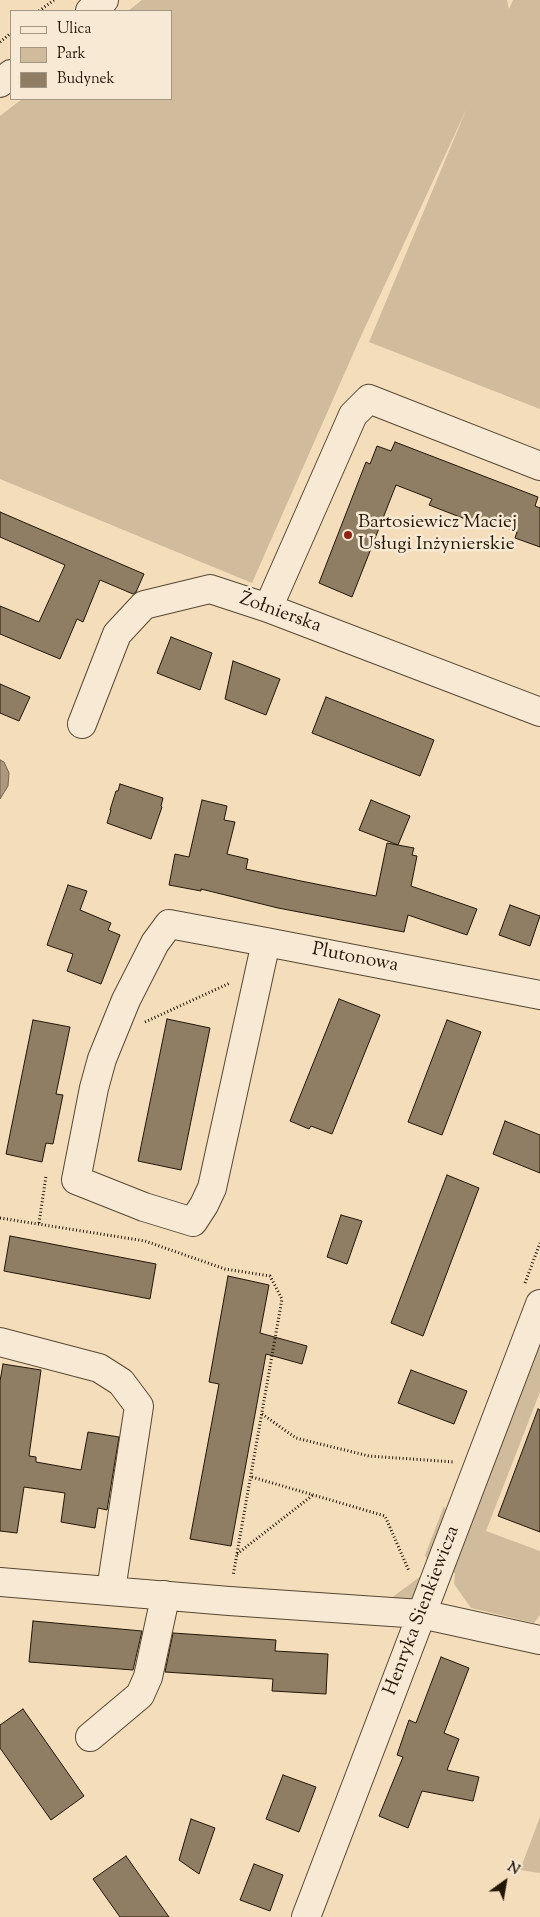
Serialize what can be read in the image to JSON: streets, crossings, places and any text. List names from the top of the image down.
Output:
{
  "streets": {
    "street": ["Żołnierska", "Plutonowa", "Henryka Sienkiewicza"]
  },
  "places": ["Bartosiewicz Maciej Usługi Inżynierskie"],
  "legend": ["Ulica", "Park", "Budynek"],
  "north": "top right"
}
